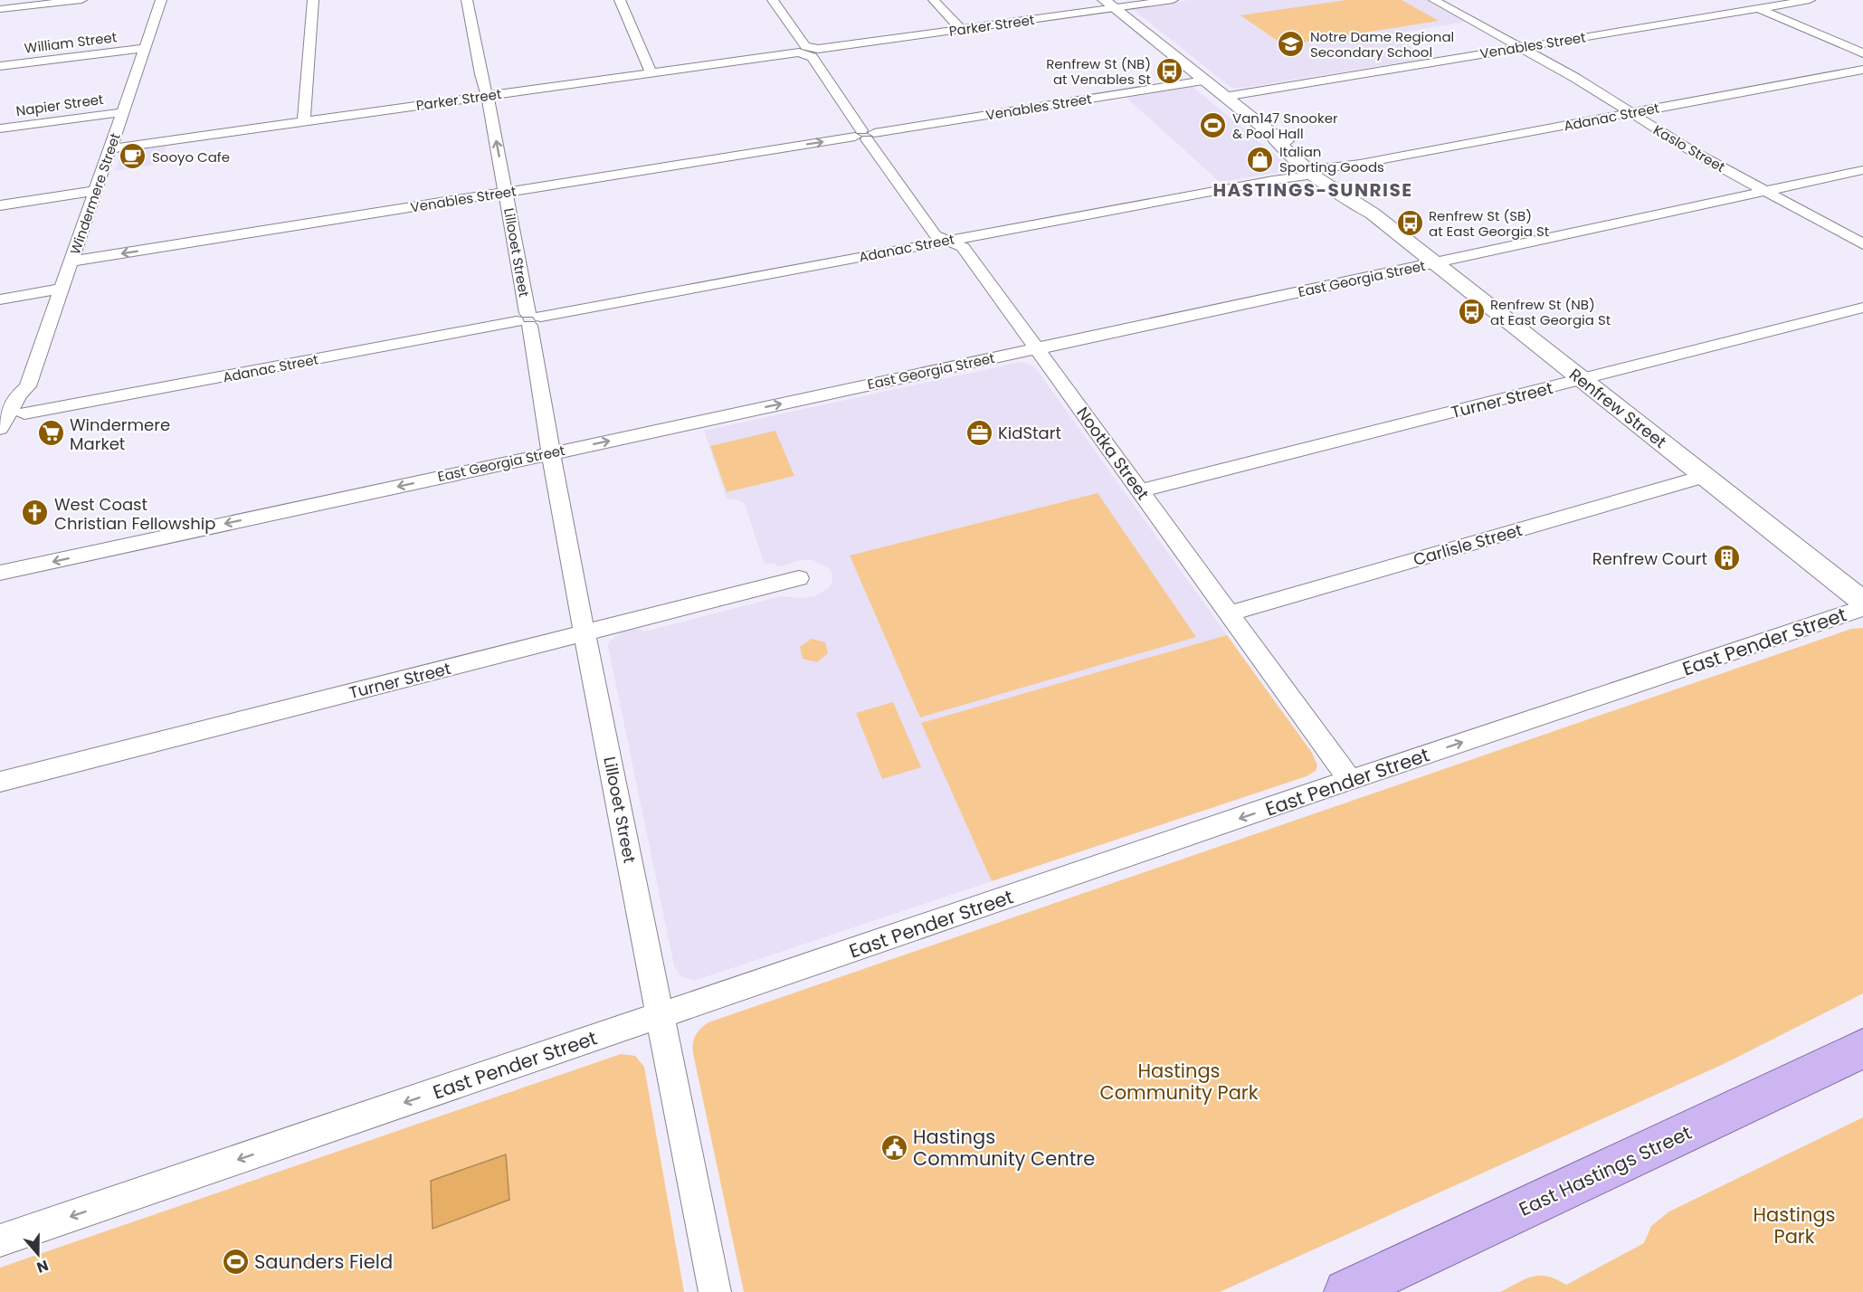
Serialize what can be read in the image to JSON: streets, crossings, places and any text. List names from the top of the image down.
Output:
{
  "streets": {
    "main road": ["East Hastings Street"],
    "street": [
      "Parker Street",
      "William Street",
      "Venables Street",
      "Napier Street",
      "Adanac Street",
      "Kaslo Street",
      "Windermere Street",
      "Lillooet Street",
      "East Georgia Street",
      "Turner Street",
      "Renfrew Street",
      "Nootka Street",
      "Carlisle Street",
      "East Pender Street"
    ]
  },
  "crossings": [
    ["Parker Street", "Windermere Street"],
    ["Parker Street", "Lillooet Street"],
    ["Parker Street", "Renfrew Street"],
    ["Parker Street", "Nootka Street"],
    ["William Street", "Windermere Street"],
    ["Venables Street", "Kaslo Street"],
    ["Venables Street", "Windermere Street"],
    ["Venables Street", "Lillooet Street"],
    ["Venables Street", "Renfrew Street"],
    ["Venables Street", "Nootka Street"],
    ["Napier Street", "Windermere Street"],
    ["Adanac Street", "Kaslo Street"],
    ["Adanac Street", "Windermere Street"],
    ["Adanac Street", "Lillooet Street"],
    ["Adanac Street", "Renfrew Street"],
    ["Adanac Street", "Nootka Street"],
    ["Kaslo Street", "East Georgia Street"],
    ["Lillooet Street", "East Georgia Street"],
    ["Lillooet Street", "Turner Street"],
    ["Lillooet Street", "East Pender Street"],
    ["East Georgia Street", "Renfrew Street"],
    ["East Georgia Street", "Nootka Street"],
    ["Turner Street", "Renfrew Street"],
    ["Turner Street", "Nootka Street"],
    ["Renfrew Street", "Carlisle Street"],
    ["Nootka Street", "Carlisle Street"],
    ["Nootka Street", "East Pender Street"]
  ],
  "districts": ["HASTINGS-SUNRISE"],
  "parks": ["Hastings Community Park", "Hastings Park"],
  "places": {
    "school or university": ["Notre Dame Regional Secondary School"],
    "bus stop": ["Renfrew St (NB) at Venables St", "Renfrew St (SB) at East Georgia St", "Renfrew St (NB) at East Georgia St"],
    "sports": ["Van147 Snooker & Pool Hall", "Saunders Field"],
    "cafe": ["Sooyo Cafe"],
    "shop": ["Italian Sporting Goods"],
    "office": ["KidStart"],
    "supermarket": ["Windermere Market"],
    "church": ["West Coast Christian Fellowship"],
    "building": ["Renfrew Court"],
    "public building": ["Hastings Community Centre"]
  },
  "north": "bottom"
}
